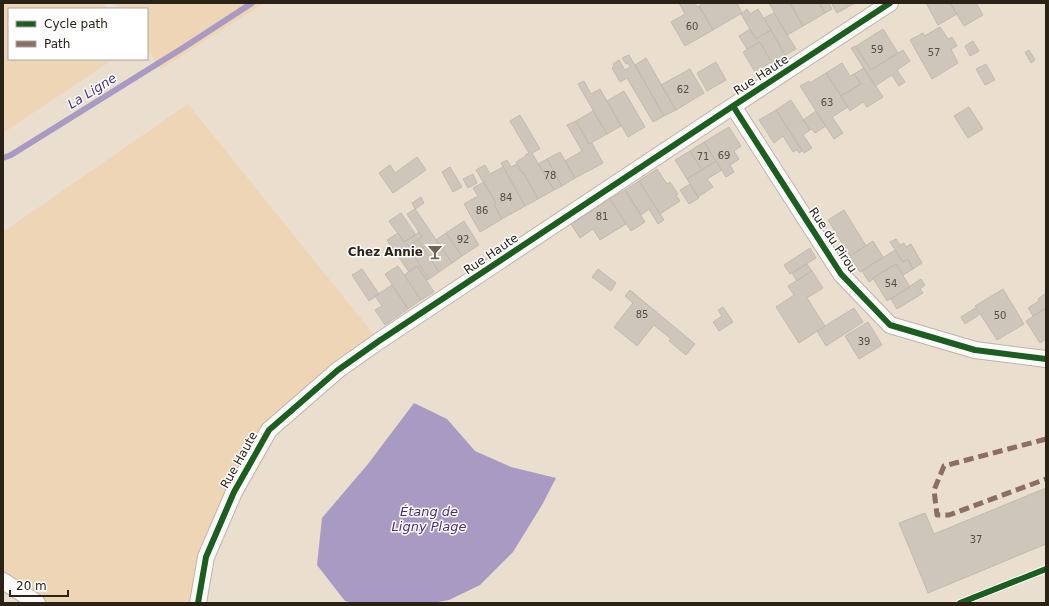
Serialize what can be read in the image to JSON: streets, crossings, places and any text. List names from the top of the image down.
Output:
{
  "streets": {
    "street": ["Rue Haute", "Rue du Pirou"]
  },
  "crossings": [
    ["Rue Haute", "Rue du Pirou"]
  ],
  "water": ["La Ligne", "Étang de Ligny Plage"],
  "places": {
    "bar": ["Chez Annie"]
  },
  "house_numbers": [
    "60",
    "59",
    "57",
    "62",
    "63",
    "69",
    "71",
    "78",
    "84",
    "86",
    "81",
    "92",
    "54",
    "85",
    "50",
    "39",
    "37"
  ],
  "legend": ["Cycle path", "Path"],
  "scale_bar": "20 m"
}
